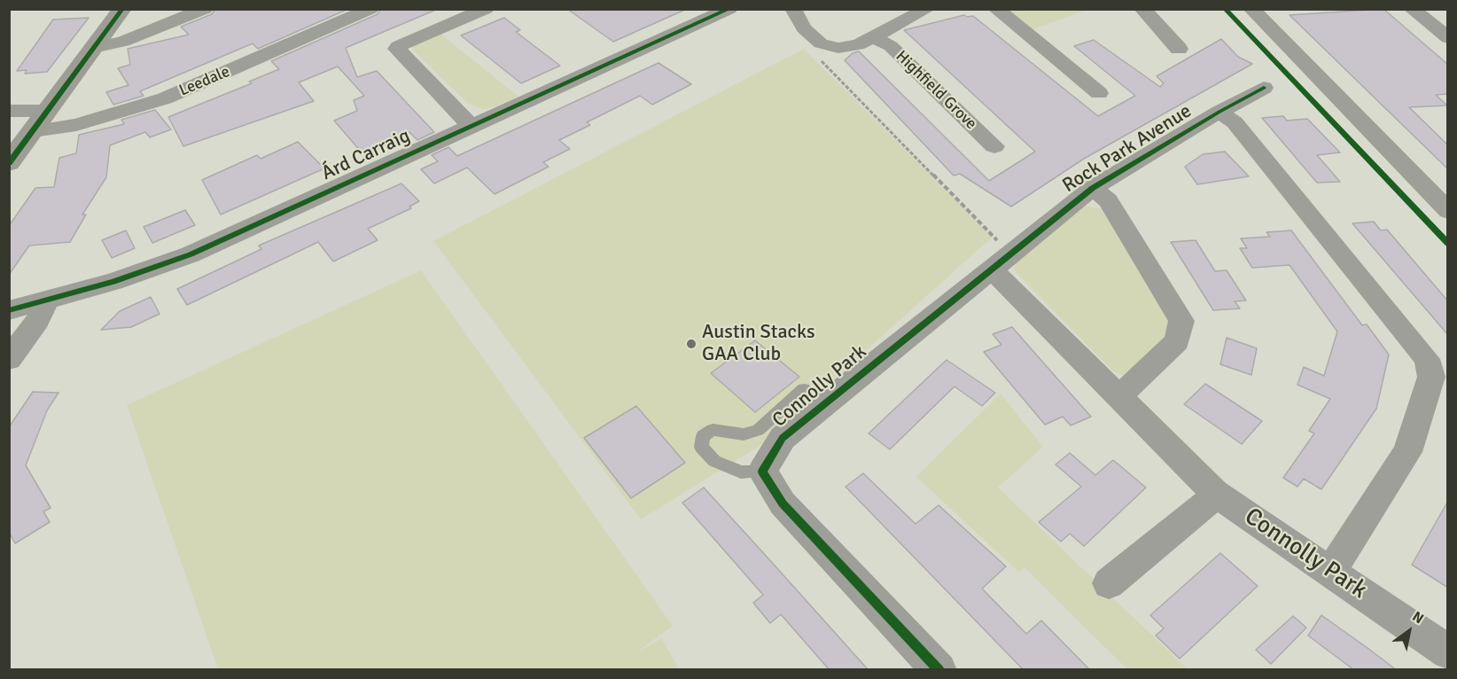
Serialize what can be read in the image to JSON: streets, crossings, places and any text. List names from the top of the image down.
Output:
{
  "streets": {
    "street": [
      "Leedale",
      "Highfield Grove",
      "Rock Park Avenue",
      "Árd Carraig",
      "Connolly Park"
    ]
  },
  "crossings": [
    ["Rock Park Avenue", "Connolly Park"]
  ],
  "places": ["Austin Stacks GAA Club"],
  "north": "top right"
}
